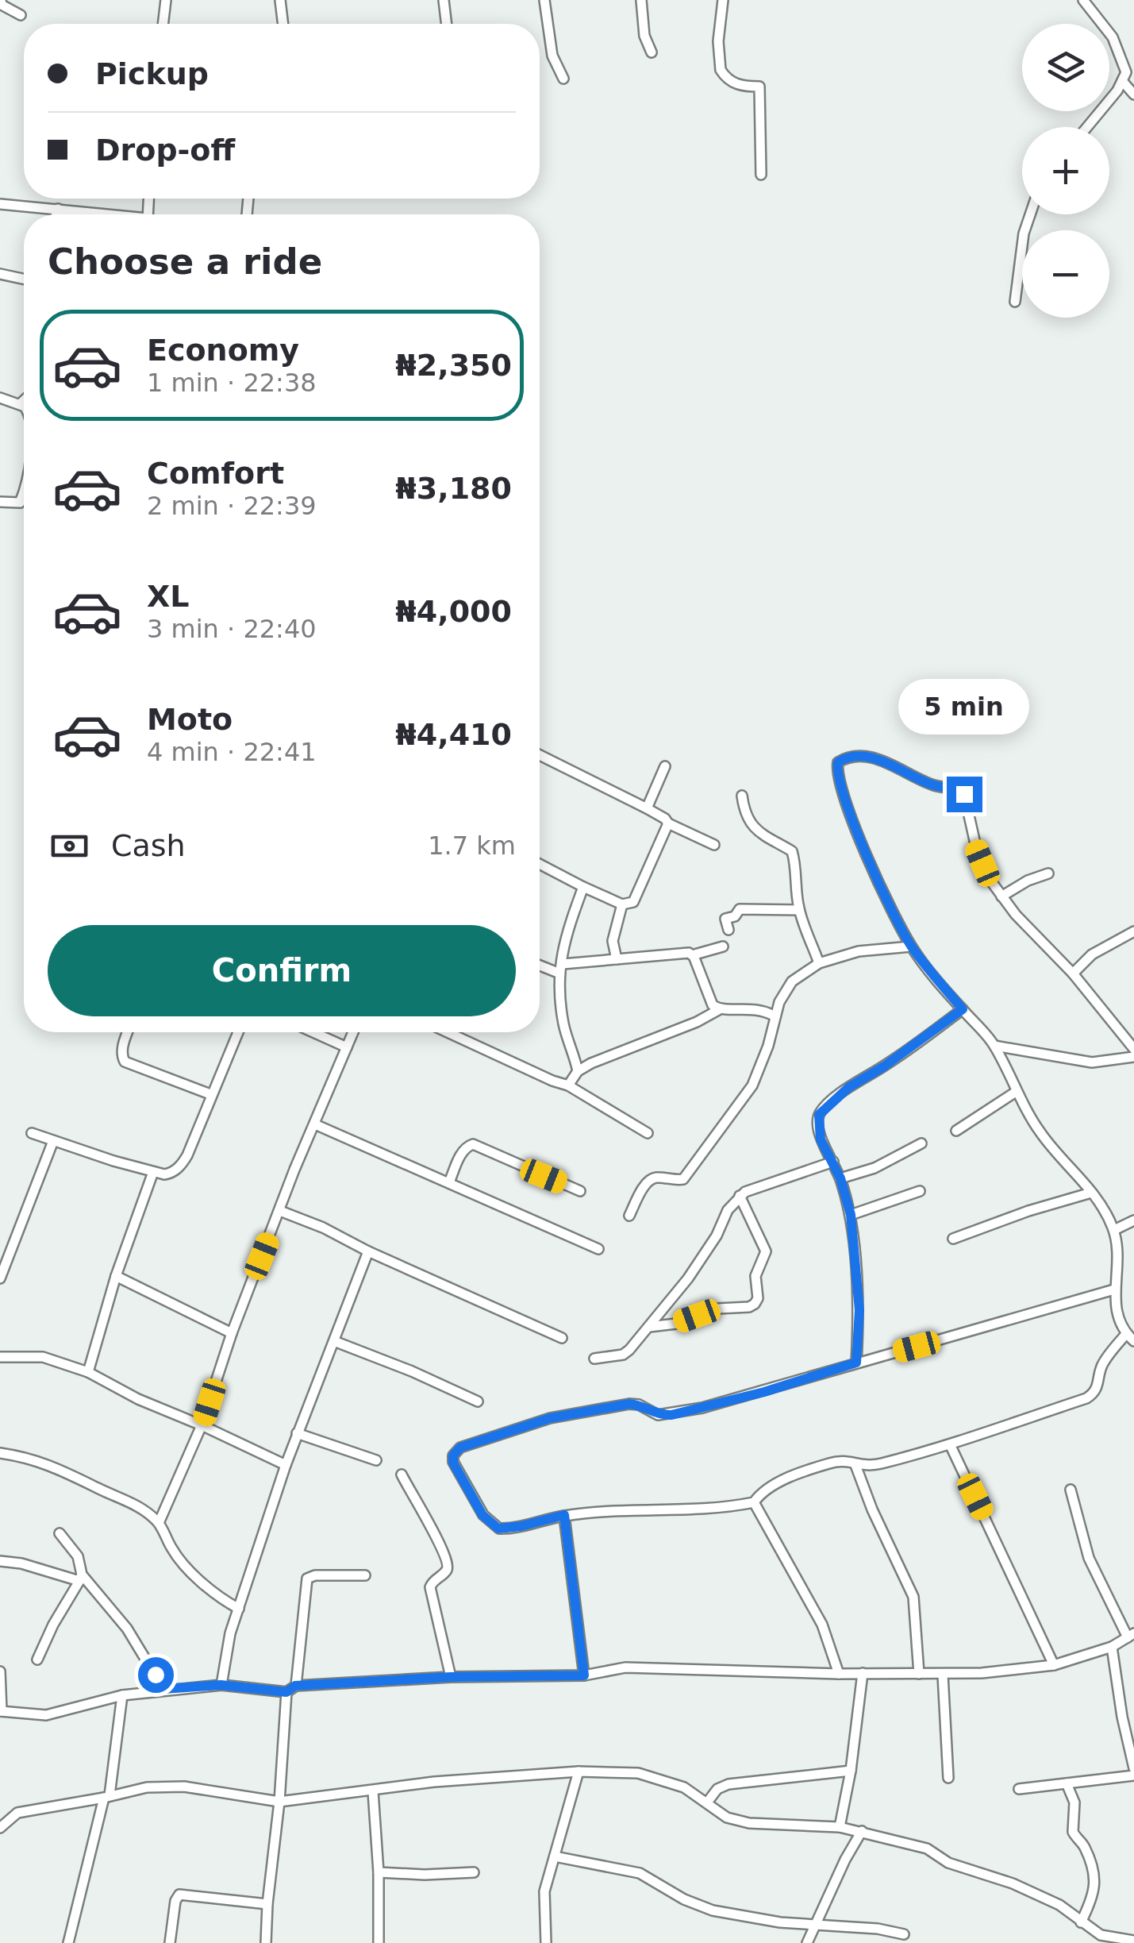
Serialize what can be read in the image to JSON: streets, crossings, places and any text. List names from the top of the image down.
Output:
{
  "page": {
    "map_buttons": ["+", "−"],
    "banner": ["Pickup", "Drop-off"],
    "heading": "Choose a ride",
    "list": [
      {
        "name": "Economy",
        "note": "1 min · 22:38",
        "value": "₦2,350"
      },
      {
        "name": "Comfort",
        "note": "2 min · 22:39",
        "value": "₦3,180"
      },
      {
        "name": "XL",
        "note": "3 min · 22:40",
        "value": "₦4,000"
      },
      {
        "name": "Moto",
        "note": "4 min · 22:41",
        "value": "₦4,410"
      }
    ],
    "bubble": "5 min",
    "pay": ["Cash", "1.7 km"],
    "buttons": "Confirm"
  }
}
